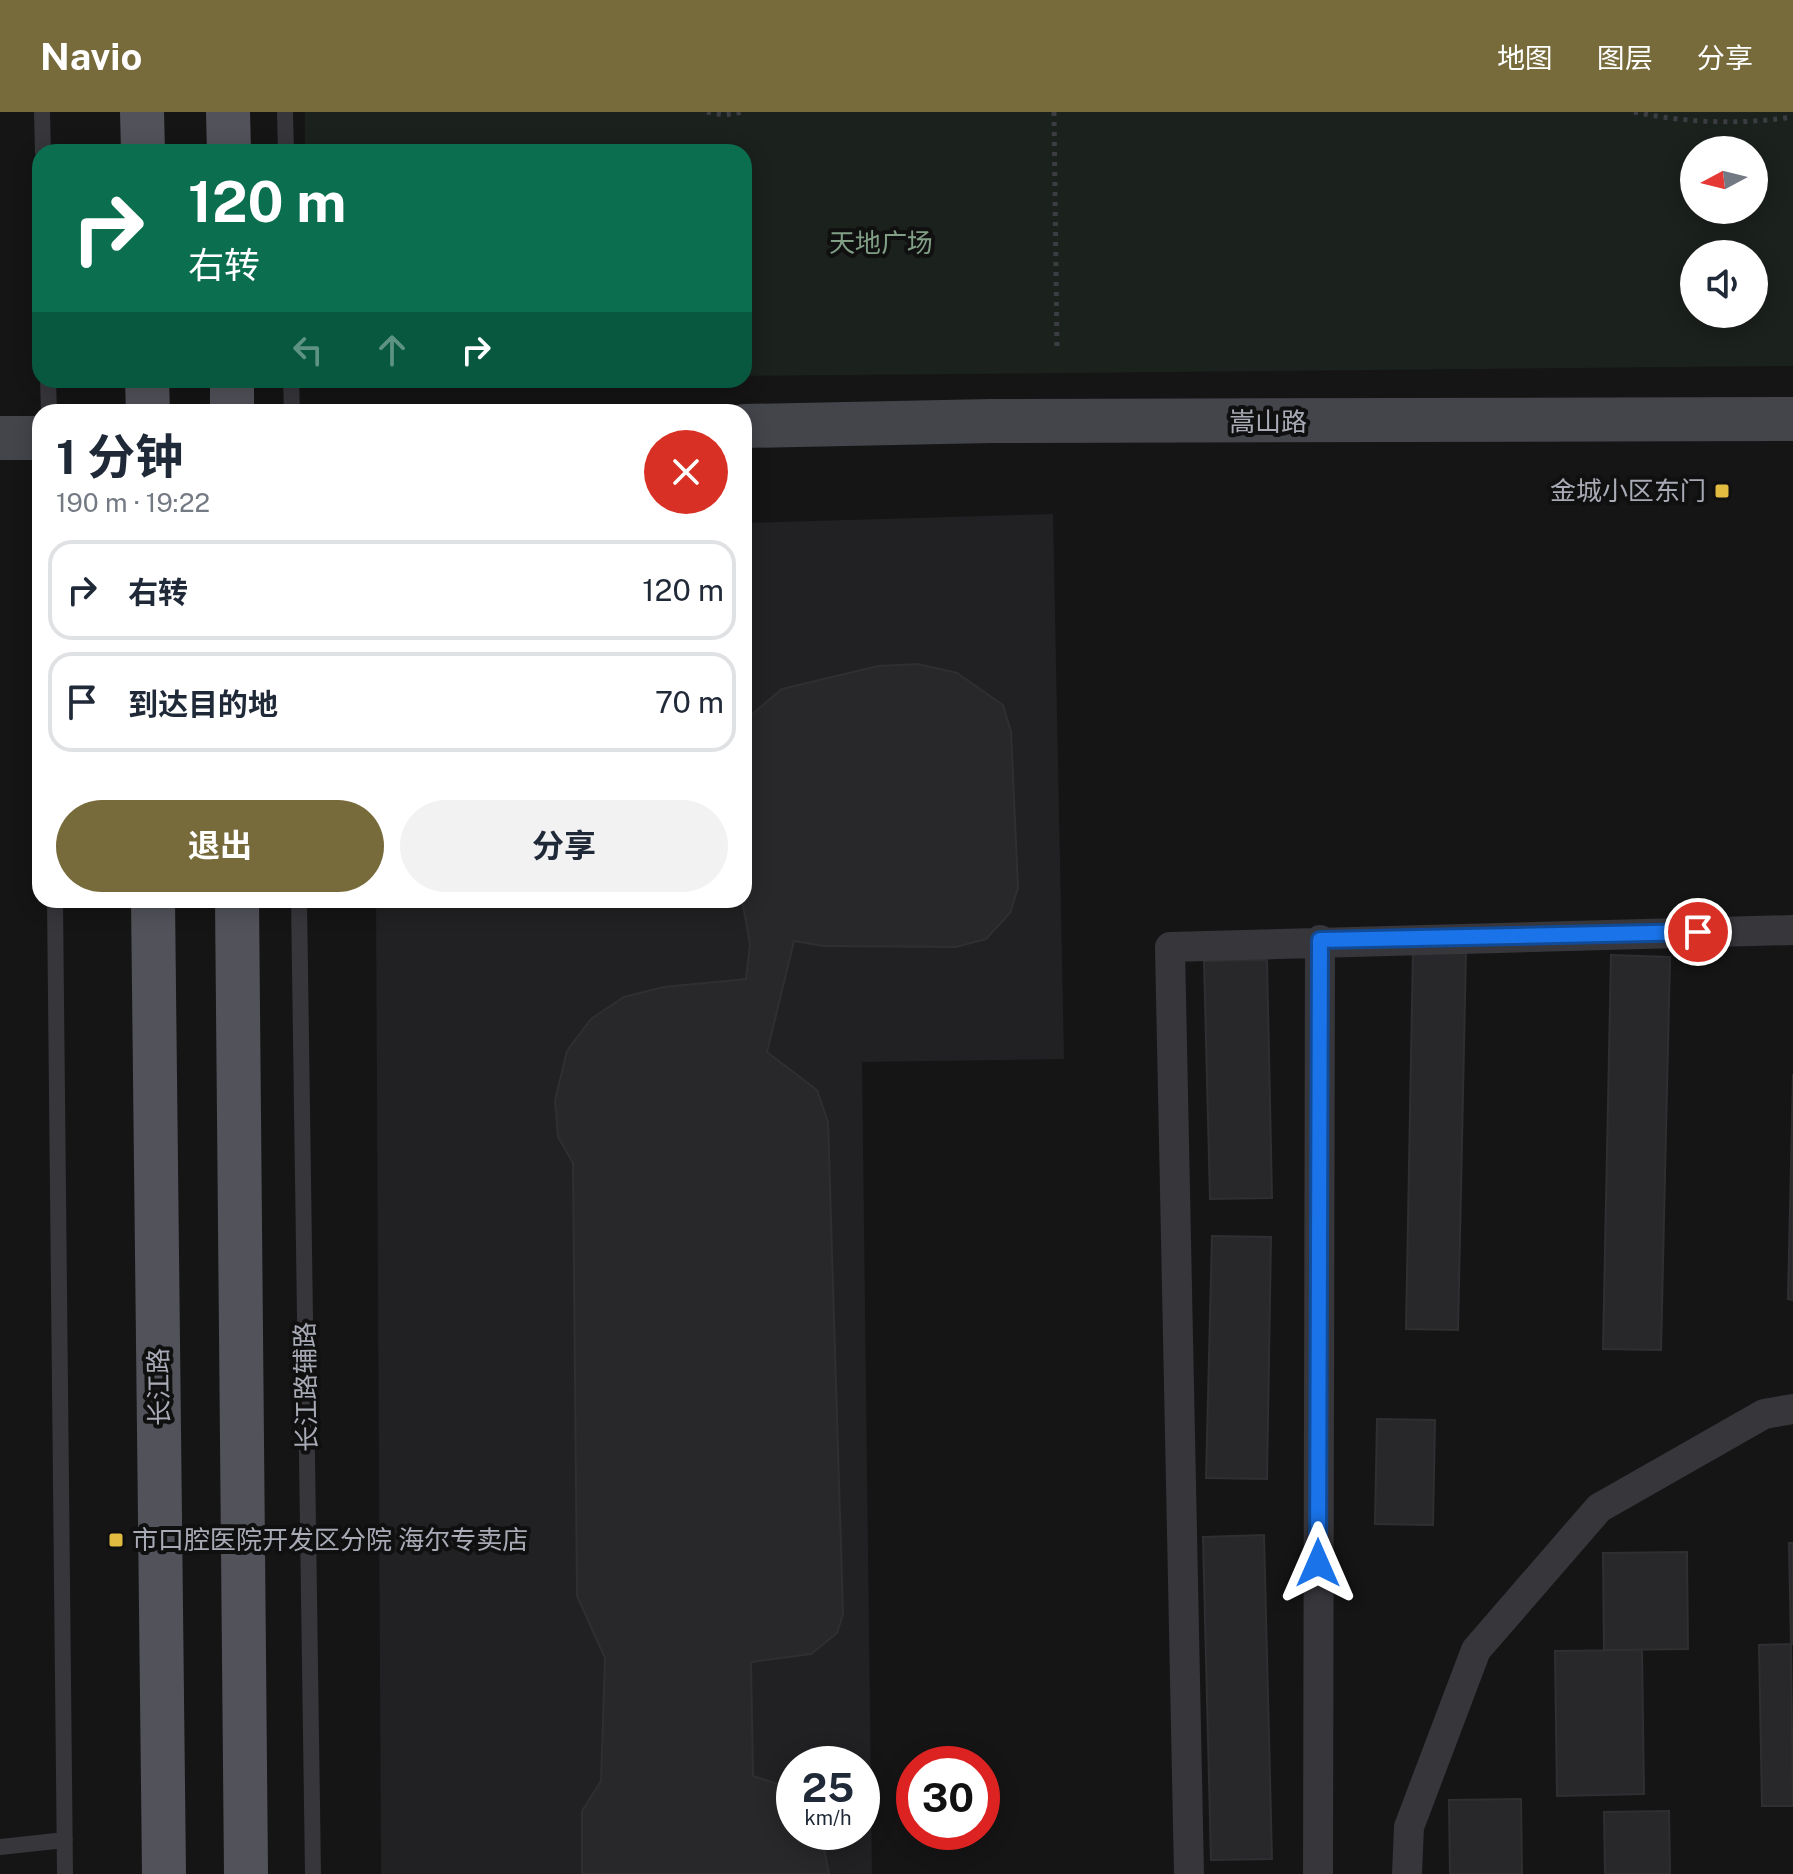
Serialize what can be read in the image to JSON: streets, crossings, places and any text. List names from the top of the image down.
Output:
{
  "streets": {
    "main road": ["长江路"],
    "street": ["嵩山路"],
    "lane": ["长江路辅路"]
  },
  "parks": ["天地广场"],
  "places": {
    "transit": ["金城小区东门", "市口腔医院开发区分院 海尔专卖店"]
  },
  "north": "left",
  "page": {
    "header": "Navio",
    "nav": ["地图", "图层", "分享"],
    "turn": ["120 m", "右转"],
    "heading": ["1 分钟", "190 m · 19:22"],
    "list": [
      {
        "name": "右转",
        "value": "120 m"
      },
      {
        "name": "到达目的地",
        "value": "70 m"
      }
    ],
    "buttons": ["退出", "分享"],
    "speed": "25 km/h",
    "limit": "30"
  }
}
